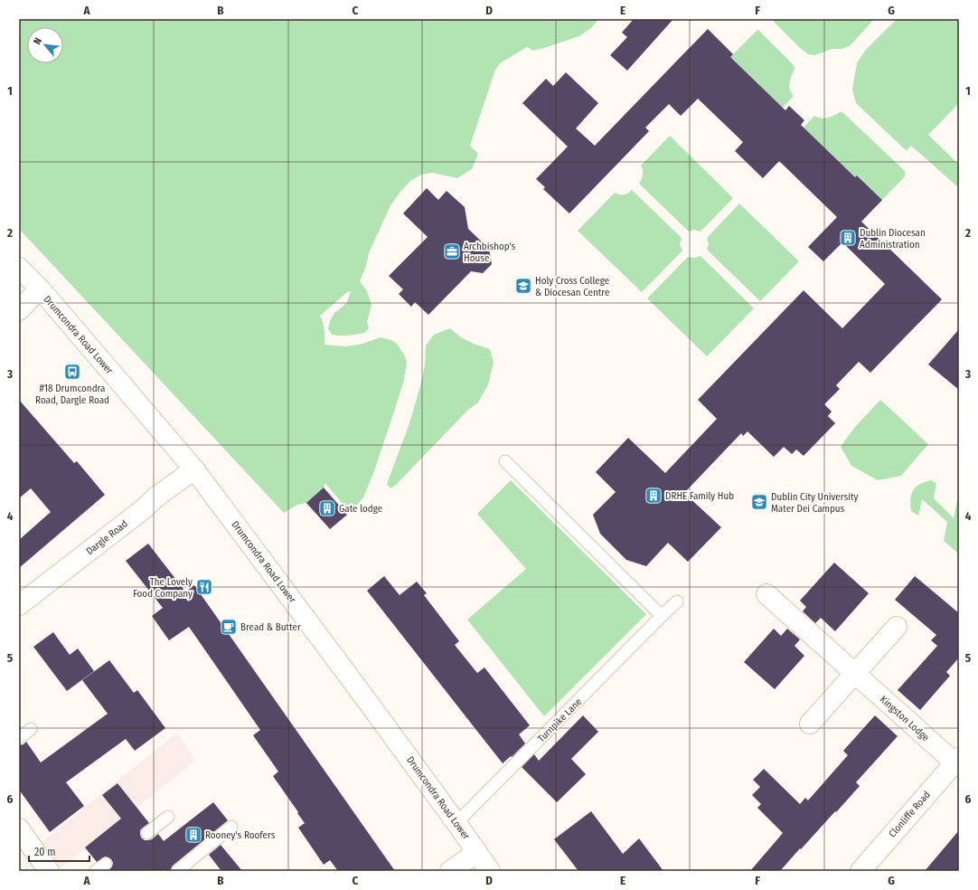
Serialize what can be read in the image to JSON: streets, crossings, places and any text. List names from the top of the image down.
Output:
{
  "streets": {
    "main road": [
      "Drumcondra Road Lower",
      "Dargle Road",
      "Kingston Lodge",
      "Clonliffe Road"
    ],
    "lane": ["Turnpike Lane"]
  },
  "crossings": [
    ["Drumcondra Road Lower", "Dargle Road"],
    ["Drumcondra Road Lower", "Turnpike Lane"],
    ["Kingston Lodge", "Clonliffe Road"]
  ],
  "places": {
    "building": [
      "Dublin Diocesan Administration",
      "DRHE Family Hub",
      "Gate lodge",
      "Rooney's Roofers"
    ],
    "office": ["Archbishop's House"],
    "school or university": ["Holy Cross College & Diocesan Centre", "Dublin City University Mater Dei Campus"],
    "bus stop": ["#18 Drumcondra Road, Dargle Road"],
    "restaurant": ["The Lovely Food Company"],
    "cafe": ["Bread & Butter"]
  },
  "scale_bar": "20 m",
  "north": "top left",
  "grid": {
    "columns": [
      "A",
      "B",
      "C",
      "D",
      "E",
      "F",
      "G"
    ],
    "rows": [
      "1",
      "2",
      "3",
      "4",
      "5",
      "6"
    ]
  }
}
